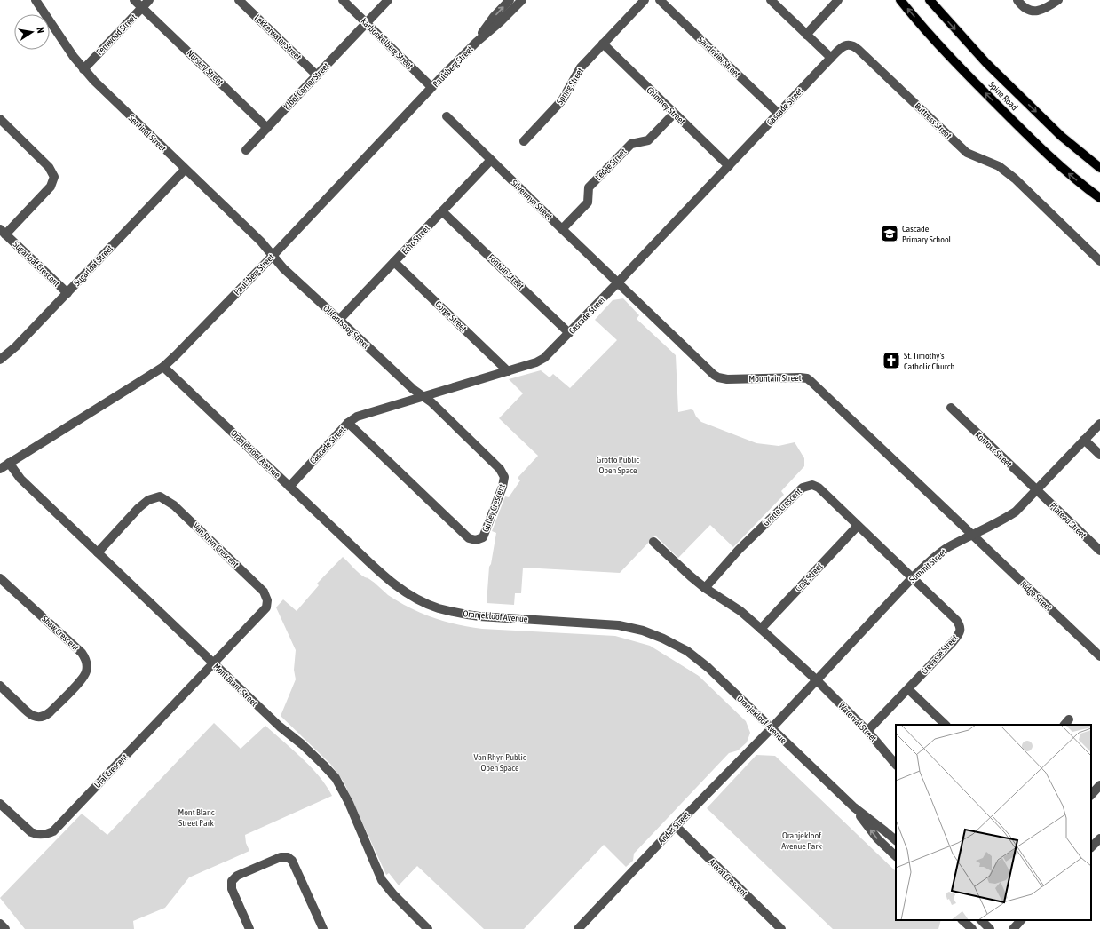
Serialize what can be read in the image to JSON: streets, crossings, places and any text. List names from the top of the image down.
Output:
{
  "streets": {
    "main road": ["Spine Road"],
    "street": [
      "Fernwood Street",
      "Lekkerwater Street",
      "Karbonkelberg Street",
      "Sandrivier Street",
      "Paulsberg Street",
      "Nursery Street",
      "Kloof Corner Street",
      "Spring Street",
      "Chimney Street",
      "Cascade Street",
      "Buttress Street",
      "Sentinel Street",
      "Ledge Street",
      "Silvermyn Street",
      "Echo Street",
      "Sugarloaf Crescent",
      "Sugarloaf Street",
      "Fontuin Street",
      "Gorge Street",
      "Olifantsoog Street",
      "Mountain Street",
      "Kontoer Street",
      "Oranjekloof Avenue",
      "Grotto Crescent",
      "Gulley Crescent",
      "Plateau Street",
      "Van Rhyn Crescent",
      "Summit Street",
      "Crag Street",
      "Ridge Street",
      "Shaw Crescent",
      "Crevasse Street",
      "Mont Blanc Street",
      "Waterval Street",
      "Ural Crescent",
      "Andes Street",
      "Ararat Crescent"
    ]
  },
  "crossings": [
    ["Fernwood Street", "Nursery Street"],
    ["Fernwood Street", "Sentinel Street"],
    ["Lekkerwater Street", "Kloof Corner Street"],
    ["Karbonkelberg Street", "Paulsberg Street"],
    ["Karbonkelberg Street", "Kloof Corner Street"],
    ["Sandrivier Street", "Cascade Street"],
    ["Paulsberg Street", "Sentinel Street"],
    ["Paulsberg Street", "Olifantsoog Street"],
    ["Paulsberg Street", "Oranjekloof Avenue"],
    ["Paulsberg Street", "Mont Blanc Street"],
    ["Nursery Street", "Kloof Corner Street"],
    ["Spring Street", "Chimney Street"],
    ["Chimney Street", "Cascade Street"],
    ["Chimney Street", "Ledge Street"],
    ["Cascade Street", "Buttress Street"],
    ["Cascade Street", "Silvermyn Street"],
    ["Cascade Street", "Fontuin Street"],
    ["Cascade Street", "Gorge Street"],
    ["Cascade Street", "Olifantsoog Street"],
    ["Cascade Street", "Mountain Street"],
    ["Cascade Street", "Oranjekloof Avenue"],
    ["Cascade Street", "Gulley Crescent"],
    ["Sentinel Street", "Sugarloaf Street"],
    ["Sentinel Street", "Olifantsoog Street"],
    ["Ledge Street", "Silvermyn Street"],
    ["Silvermyn Street", "Echo Street"],
    ["Silvermyn Street", "Mountain Street"],
    ["Echo Street", "Fontuin Street"],
    ["Echo Street", "Gorge Street"],
    ["Echo Street", "Olifantsoog Street"],
    ["Sugarloaf Crescent", "Sugarloaf Street"],
    ["Olifantsoog Street", "Gulley Crescent"],
    ["Mountain Street", "Summit Street"],
    ["Mountain Street", "Ridge Street"],
    ["Kontoer Street", "Plateau Street"],
    ["Kontoer Street", "Summit Street"],
    ["Oranjekloof Avenue", "Summit Street"],
    ["Oranjekloof Avenue", "Andes Street"],
    ["Grotto Crescent", "Summit Street"],
    ["Grotto Crescent", "Crag Street"],
    ["Grotto Crescent", "Crevasse Street"],
    ["Plateau Street", "Summit Street"],
    ["Van Rhyn Crescent", "Mont Blanc Street"],
    ["Van Rhyn Crescent", "Ural Crescent"],
    ["Summit Street", "Ridge Street"],
    ["Summit Street", "Crevasse Street"],
    ["Summit Street", "Waterval Street"],
    ["Summit Street", "Andes Street"],
    ["Crevasse Street", "Waterval Street"],
    ["Mont Blanc Street", "Ural Crescent"],
    ["Andes Street", "Ararat Crescent"]
  ],
  "parks": [
    "Grotto Public Open Space",
    "Van Rhyn Public Open Space",
    "Mont Blanc Street Park",
    "Oranjekloof Avenue Park"
  ],
  "places": {
    "school or university": ["Cascade Primary School"],
    "church": ["St. Timothy's Catholic Church"]
  },
  "north": "right"
}
